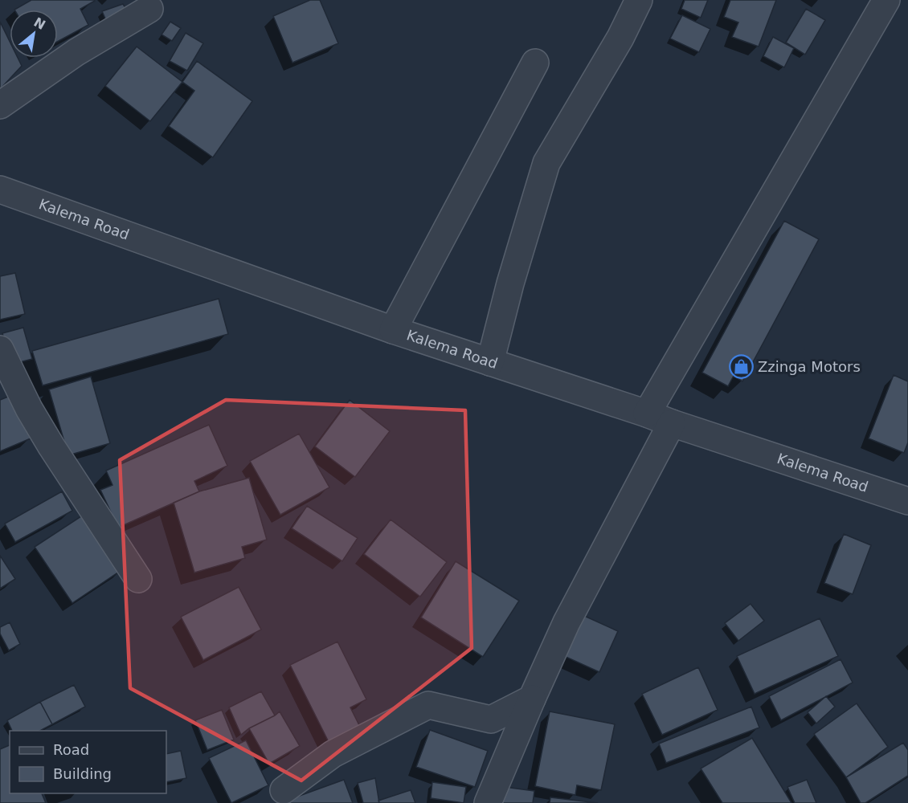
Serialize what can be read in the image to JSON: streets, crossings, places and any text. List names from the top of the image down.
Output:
{
  "streets": {
    "street": ["Kalema Road"]
  },
  "places": {
    "shop": ["Zzinga Motors"]
  },
  "legend": ["Road", "Building"],
  "north": "top right"
}
